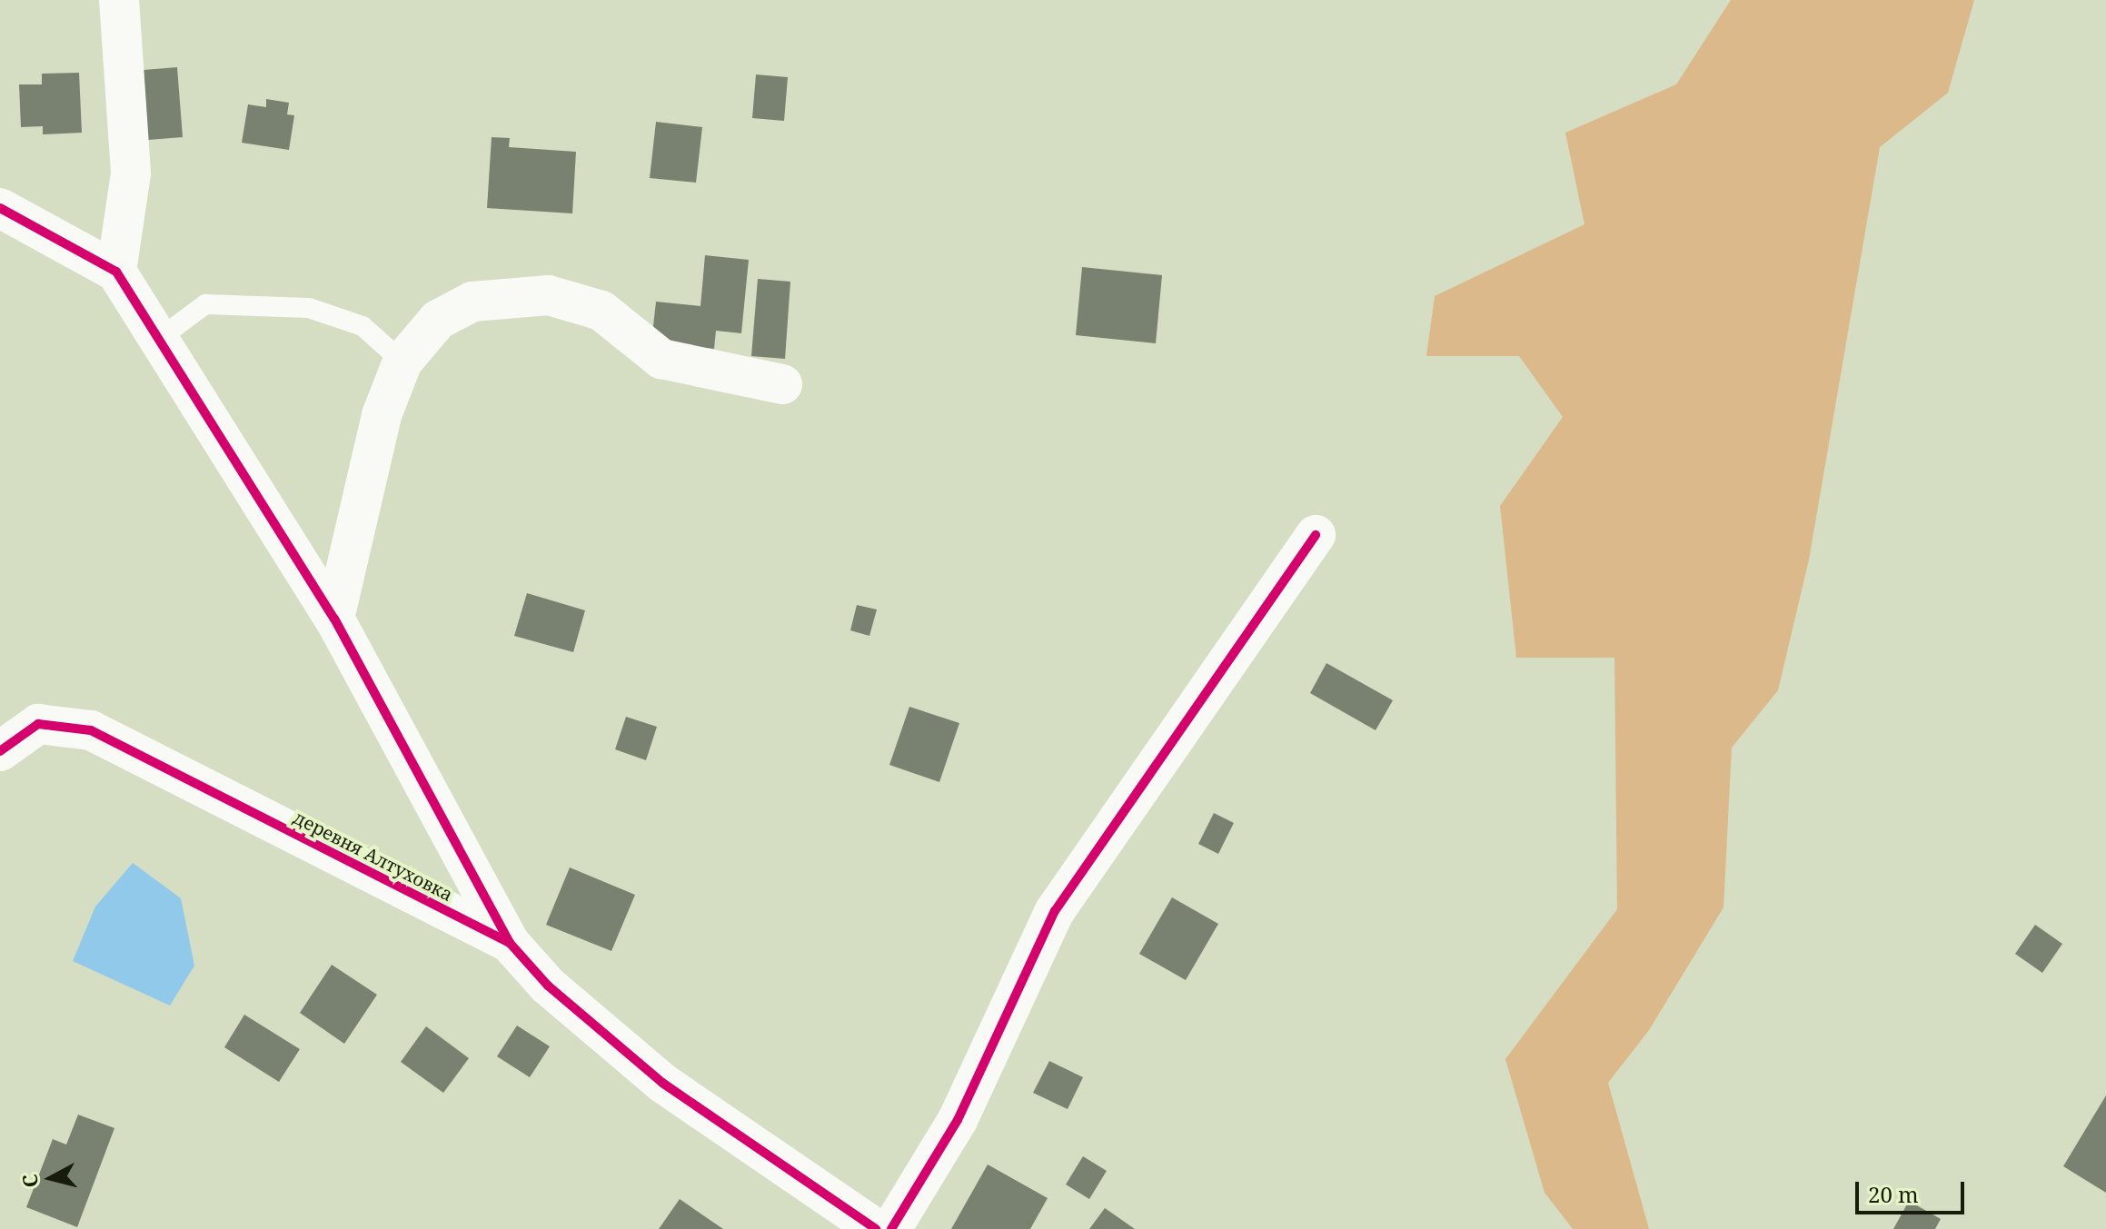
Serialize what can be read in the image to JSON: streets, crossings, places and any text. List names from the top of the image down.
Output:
{
  "streets": {
    "street": ["деревня Алтуховка"]
  },
  "scale_bar": "20 m",
  "north": "left"
}
